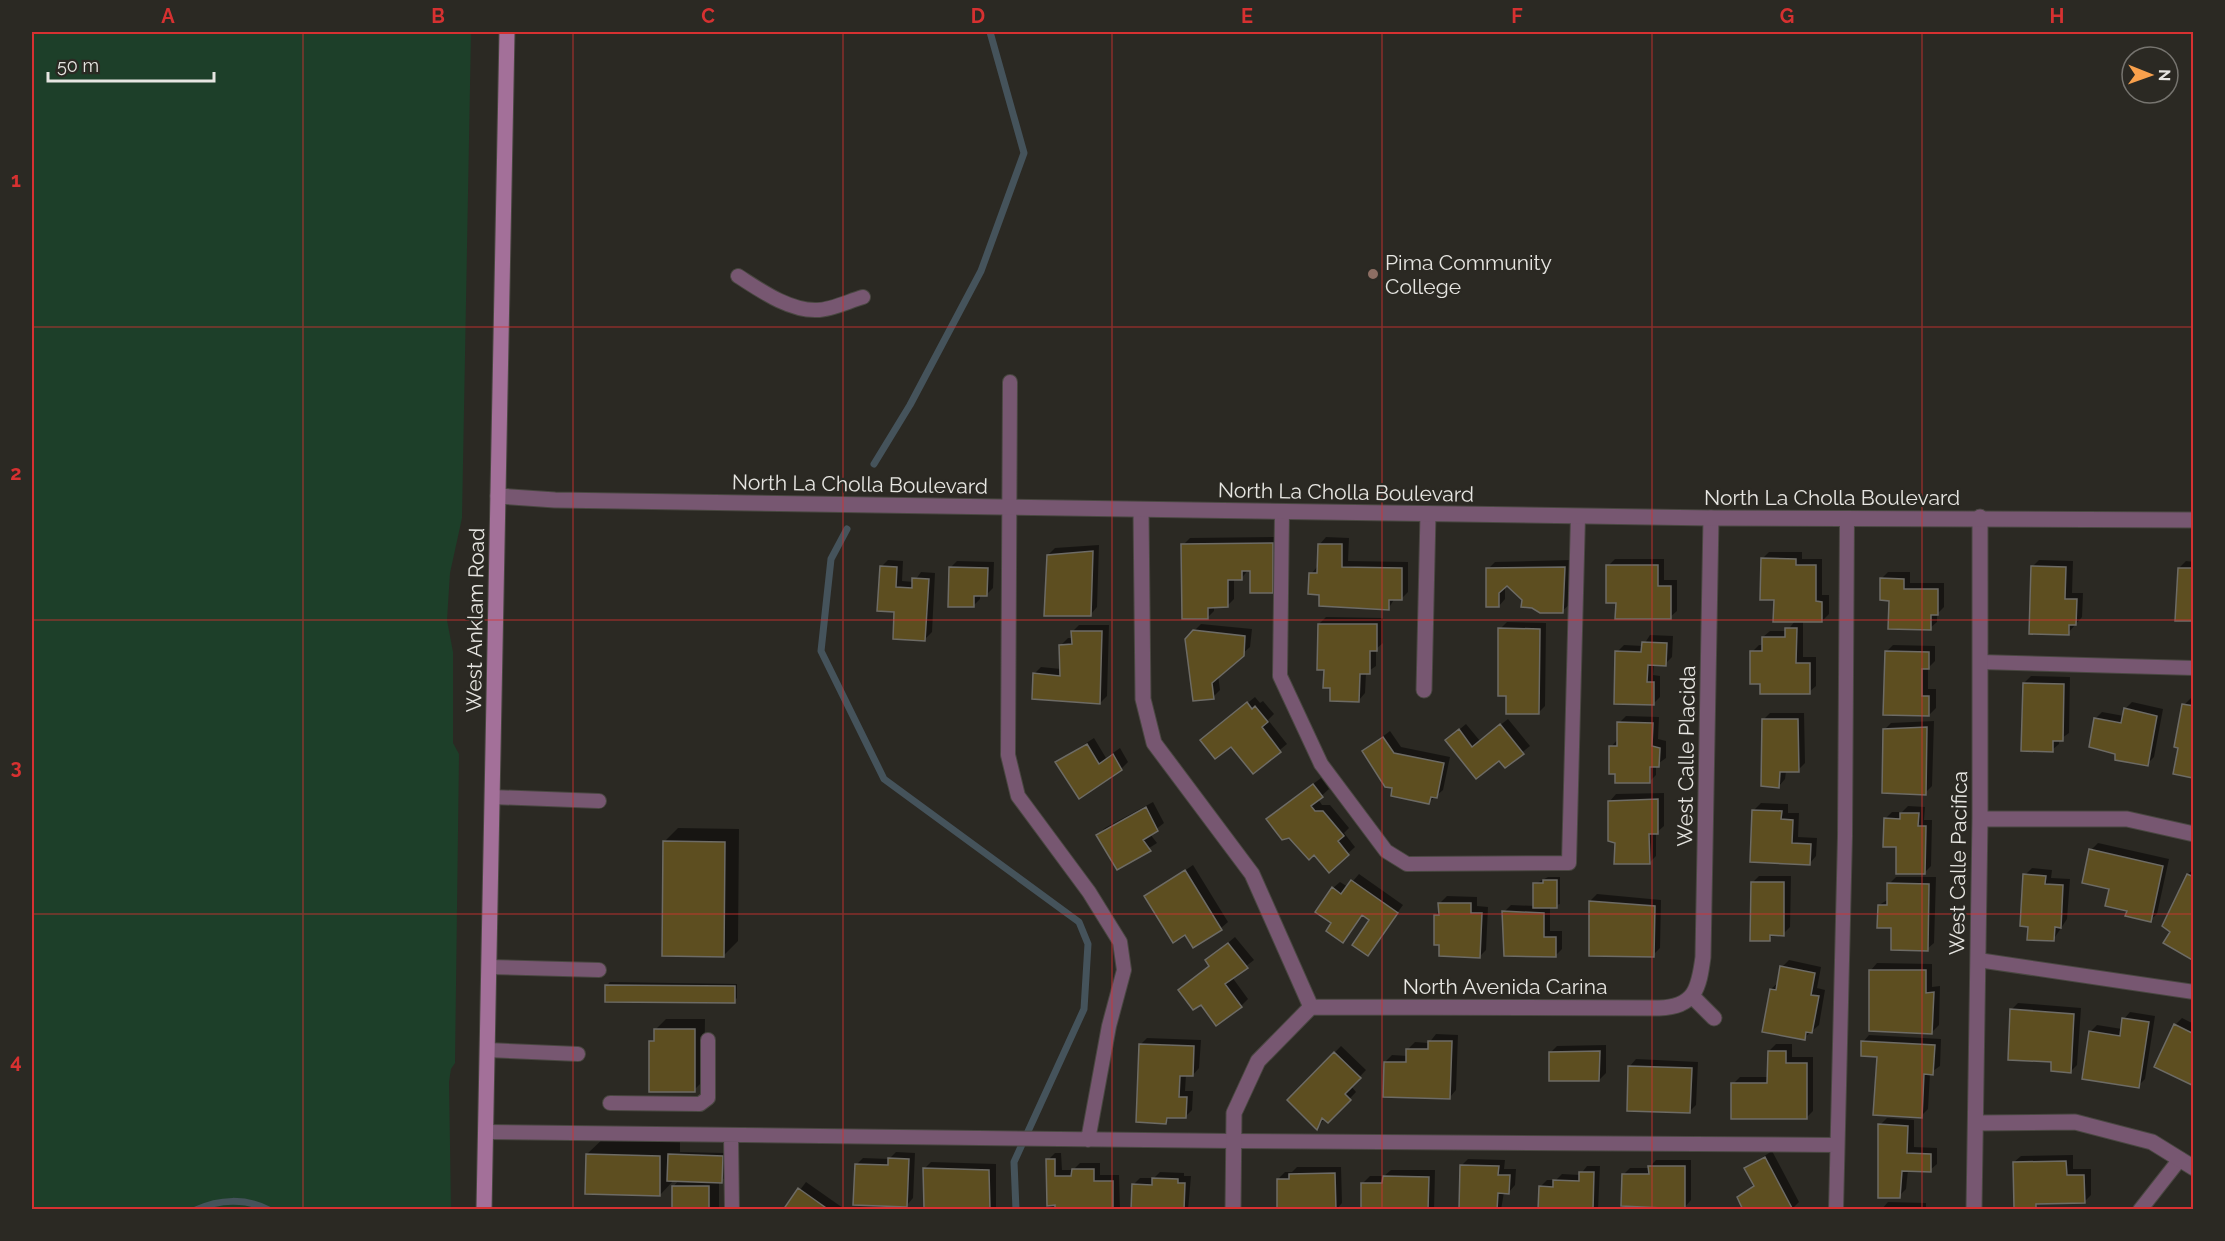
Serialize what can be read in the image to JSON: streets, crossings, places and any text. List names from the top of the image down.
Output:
{
  "streets": {
    "main road": ["West Anklam Road"],
    "street": [
      "North La Cholla Boulevard",
      "West Calle Placida",
      "West Calle Pacifica",
      "North Avenida Carina"
    ]
  },
  "crossings": [
    ["North La Cholla Boulevard", "West Anklam Road"],
    ["North La Cholla Boulevard", "West Calle Placida"],
    ["North La Cholla Boulevard", "West Calle Pacifica"],
    ["West Calle Placida", "North Avenida Carina"]
  ],
  "places": ["Pima Community College"],
  "scale_bar": "50 m",
  "north": "right",
  "grid": {
    "columns": [
      "A",
      "B",
      "C",
      "D",
      "E",
      "F",
      "G",
      "H"
    ],
    "rows": [
      "1",
      "2",
      "3",
      "4"
    ]
  }
}
